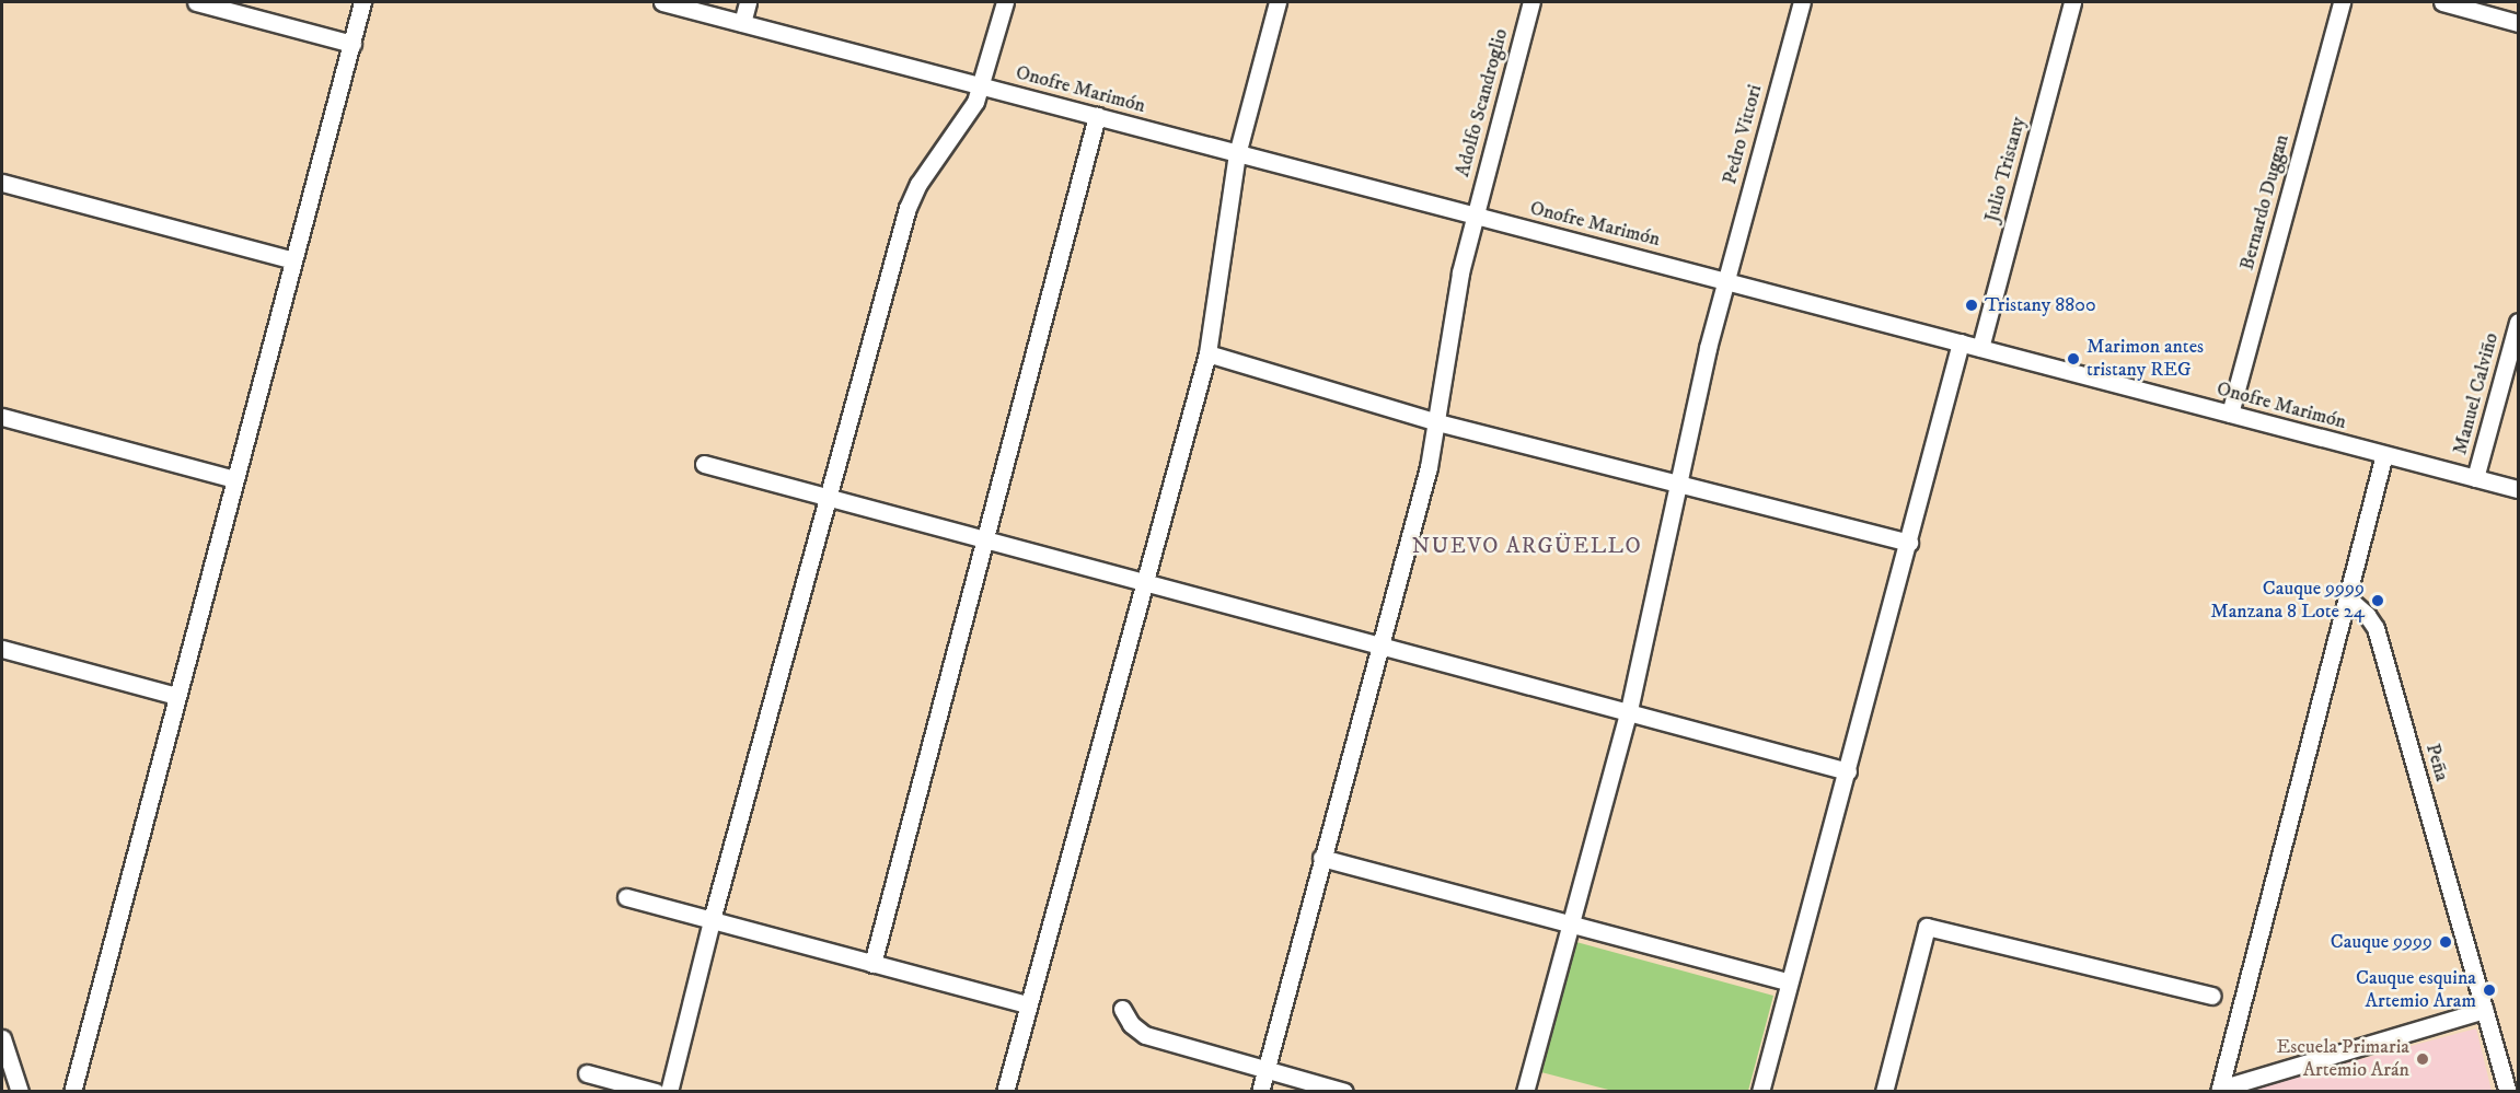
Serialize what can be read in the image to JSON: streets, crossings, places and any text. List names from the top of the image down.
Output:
{
  "streets": {
    "street": [
      "Onofre Marimón",
      "Adolfo Scandroglio",
      "Pedro Vittori",
      "Julio Tristany",
      "Bernardo Duggan",
      "Manuel Calviño",
      "Peña"
    ]
  },
  "crossings": [
    ["Onofre Marimón", "Adolfo Scandroglio"],
    ["Onofre Marimón", "Pedro Vittori"],
    ["Onofre Marimón", "Julio Tristany"],
    ["Onofre Marimón", "Bernardo Duggan"],
    ["Onofre Marimón", "Manuel Calviño"]
  ],
  "districts": ["NUEVO ARGÜELLO"],
  "places": [
    "Tristany 8800",
    "Marimon antes tristany REG",
    "Cauque 9999 Manzana 8 Lote 24",
    "Cauque 9999",
    "Cauque esquina Artemio Aram",
    "Escuela Primaria Artemio Arán"
  ]
}
